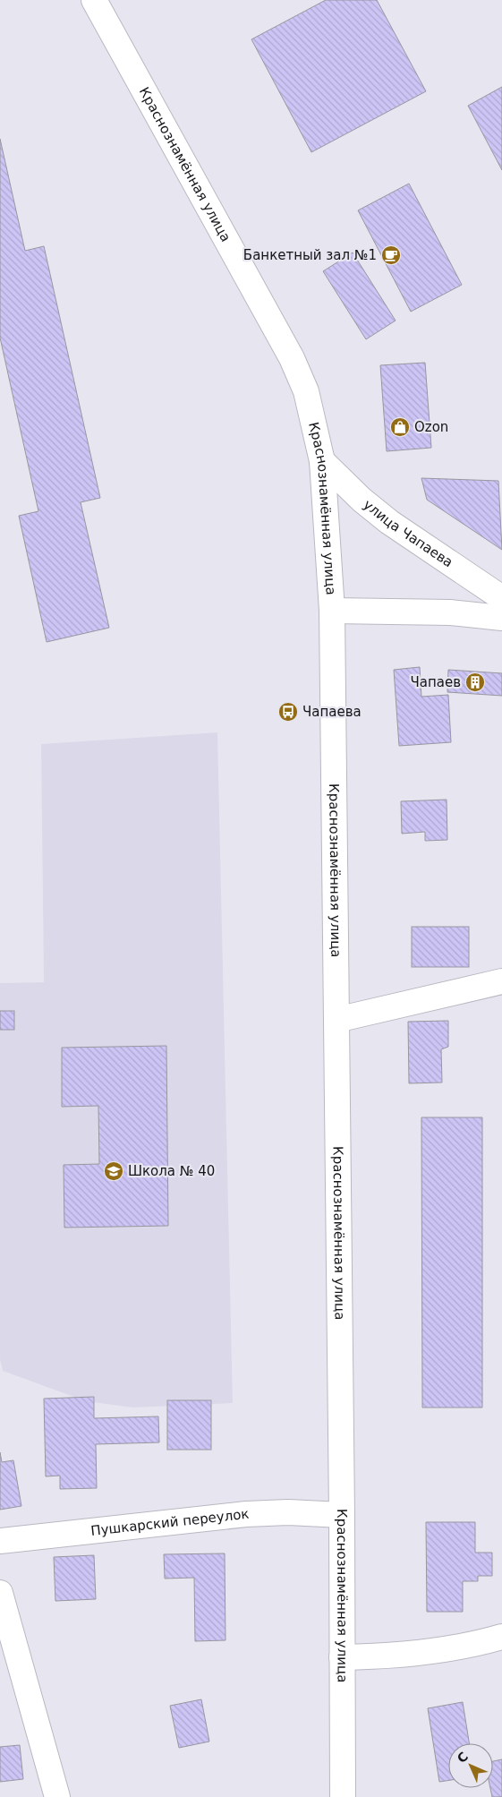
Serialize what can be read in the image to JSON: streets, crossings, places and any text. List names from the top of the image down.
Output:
{
  "streets": {
    "street": ["Краснознамённая улица", "улица Чапаева", "Пушкарский переулок"]
  },
  "crossings": [
    ["Краснознамённая улица", "улица Чапаева"],
    ["Краснознамённая улица", "Пушкарский переулок"]
  ],
  "places": {
    "cafe": ["Банкетный зал №1"],
    "shop": ["Ozon"],
    "building": ["Чапаев"],
    "bus stop": ["Чапаева"],
    "school or university": ["Школа № 40"]
  },
  "north": "top left"
}
